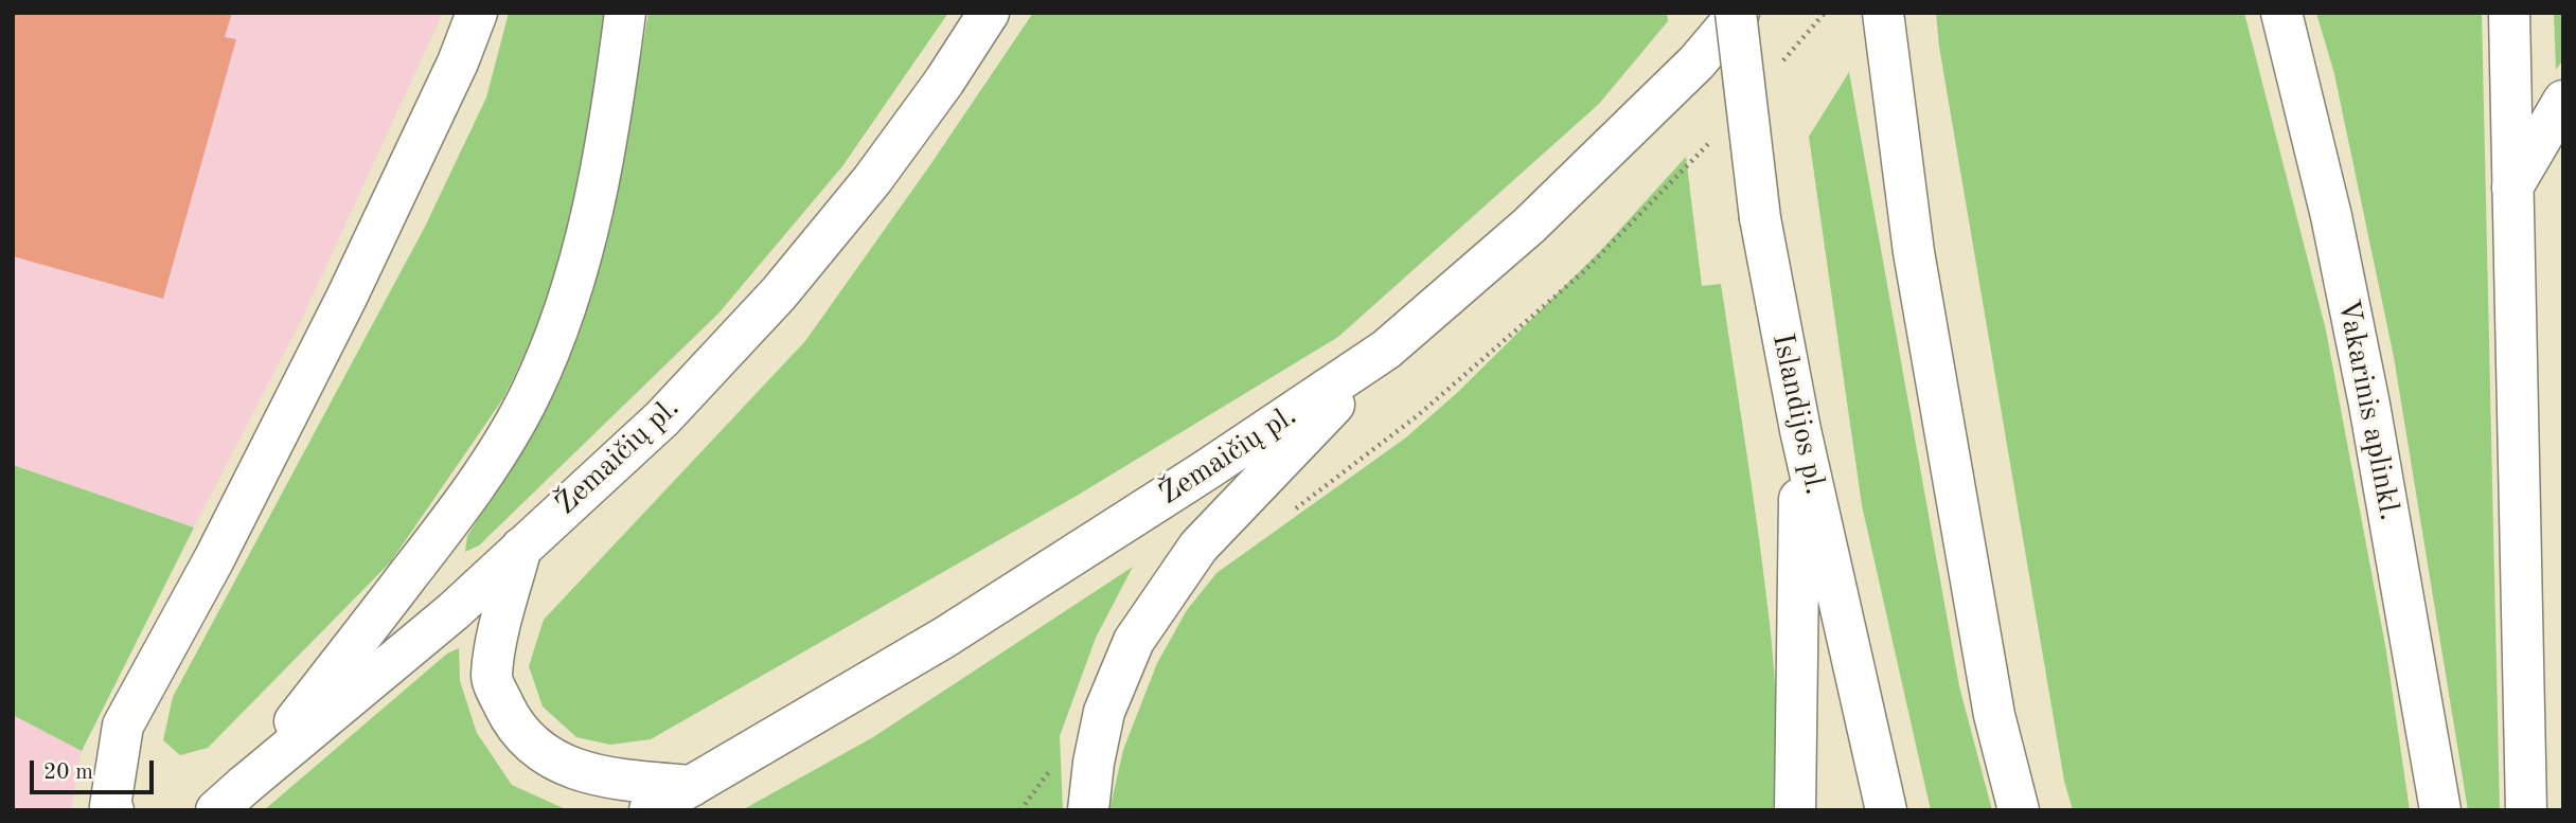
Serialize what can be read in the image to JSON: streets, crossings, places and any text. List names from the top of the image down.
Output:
{
  "streets": {
    "main road": ["Vakarinis aplinkl.", "Islandijos pl.", "Žemaičių pl."]
  },
  "crossings": [
    ["Islandijos pl.", "Žemaičių pl."]
  ],
  "scale_bar": "20 m"
}
